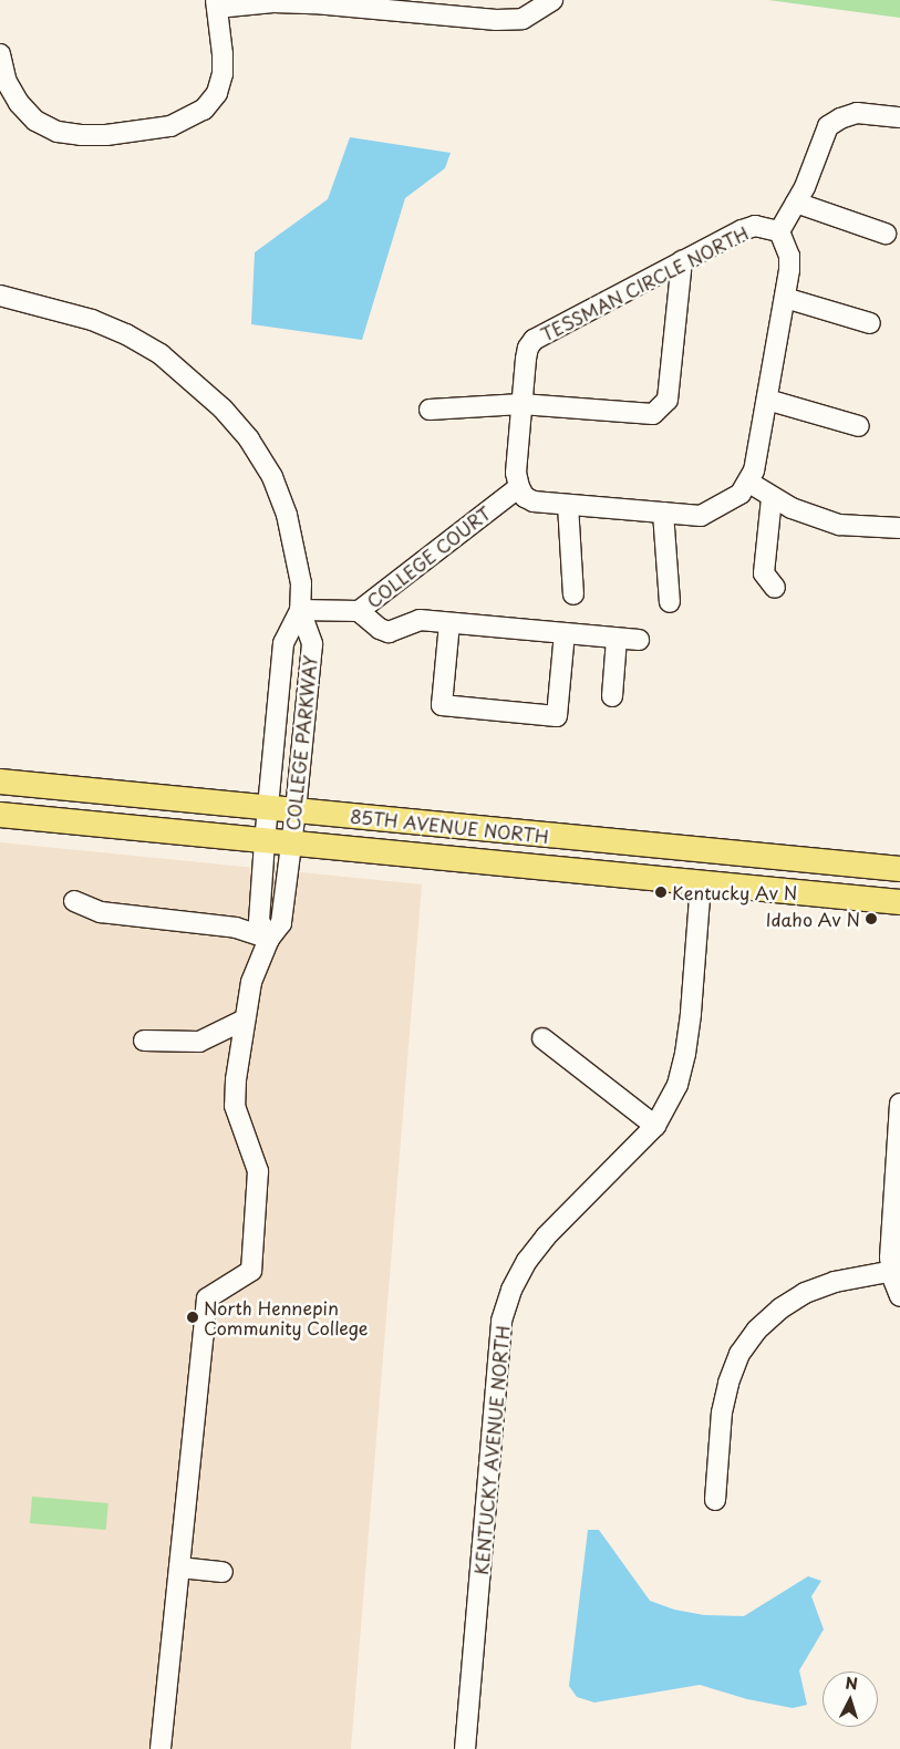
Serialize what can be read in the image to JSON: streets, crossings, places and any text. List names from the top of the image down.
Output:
{
  "streets": {
    "main road": ["85TH AVENUE NORTH"],
    "street": [
      "TESSMAN CIRCLE NORTH",
      "COLLEGE COURT",
      "COLLEGE PARKWAY",
      "KENTUCKY AVENUE NORTH"
    ]
  },
  "crossings": [
    ["TESSMAN CIRCLE NORTH", "COLLEGE COURT"],
    ["COLLEGE COURT", "COLLEGE PARKWAY"],
    ["COLLEGE PARKWAY", "85TH AVENUE NORTH"],
    ["85TH AVENUE NORTH", "KENTUCKY AVENUE NORTH"]
  ],
  "places": ["Kentucky Av N", "Idaho Av N", "North Hennepin Community College"],
  "north": "top"
}
